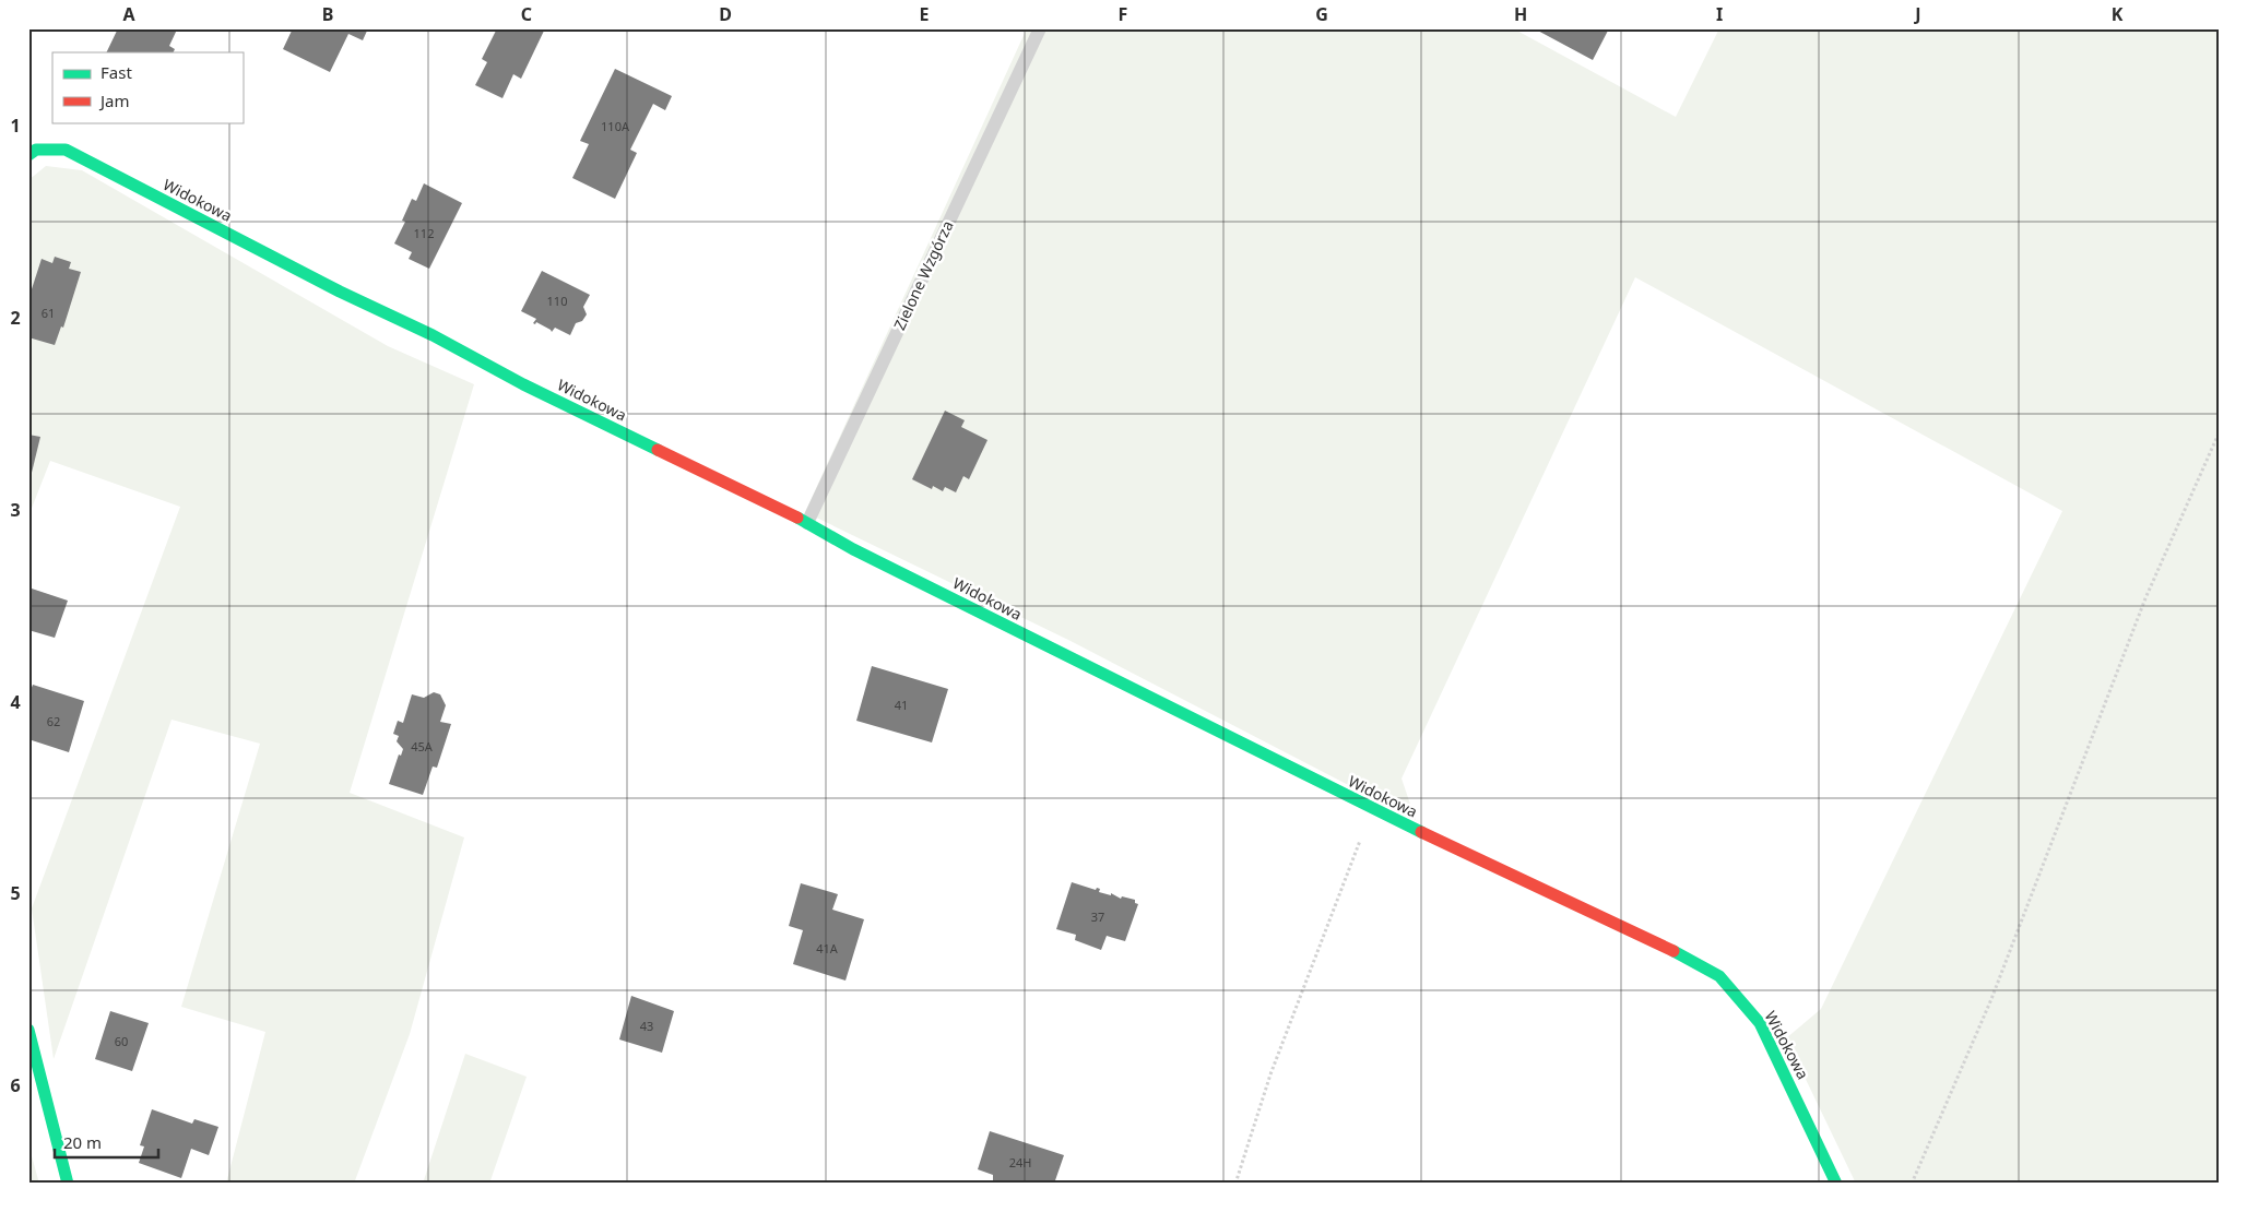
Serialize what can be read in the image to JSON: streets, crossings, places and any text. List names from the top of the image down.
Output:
{
  "streets": {
    "street": ["Widokowa"],
    "lane": ["Zielone Wzgórza"]
  },
  "crossings": [
    ["Widokowa", "Zielone Wzgórza"]
  ],
  "house_numbers": [
    "110A",
    "112",
    "110",
    "61",
    "41",
    "62",
    "45A",
    "37",
    "41A",
    "43",
    "60",
    "24H"
  ],
  "legend": ["Fast", "Jam"],
  "scale_bar": "20 m",
  "grid": {
    "columns": [
      "A",
      "B",
      "C",
      "D",
      "E",
      "F",
      "G",
      "H",
      "I",
      "J",
      "K"
    ],
    "rows": [
      "1",
      "2",
      "3",
      "4",
      "5",
      "6"
    ]
  }
}
